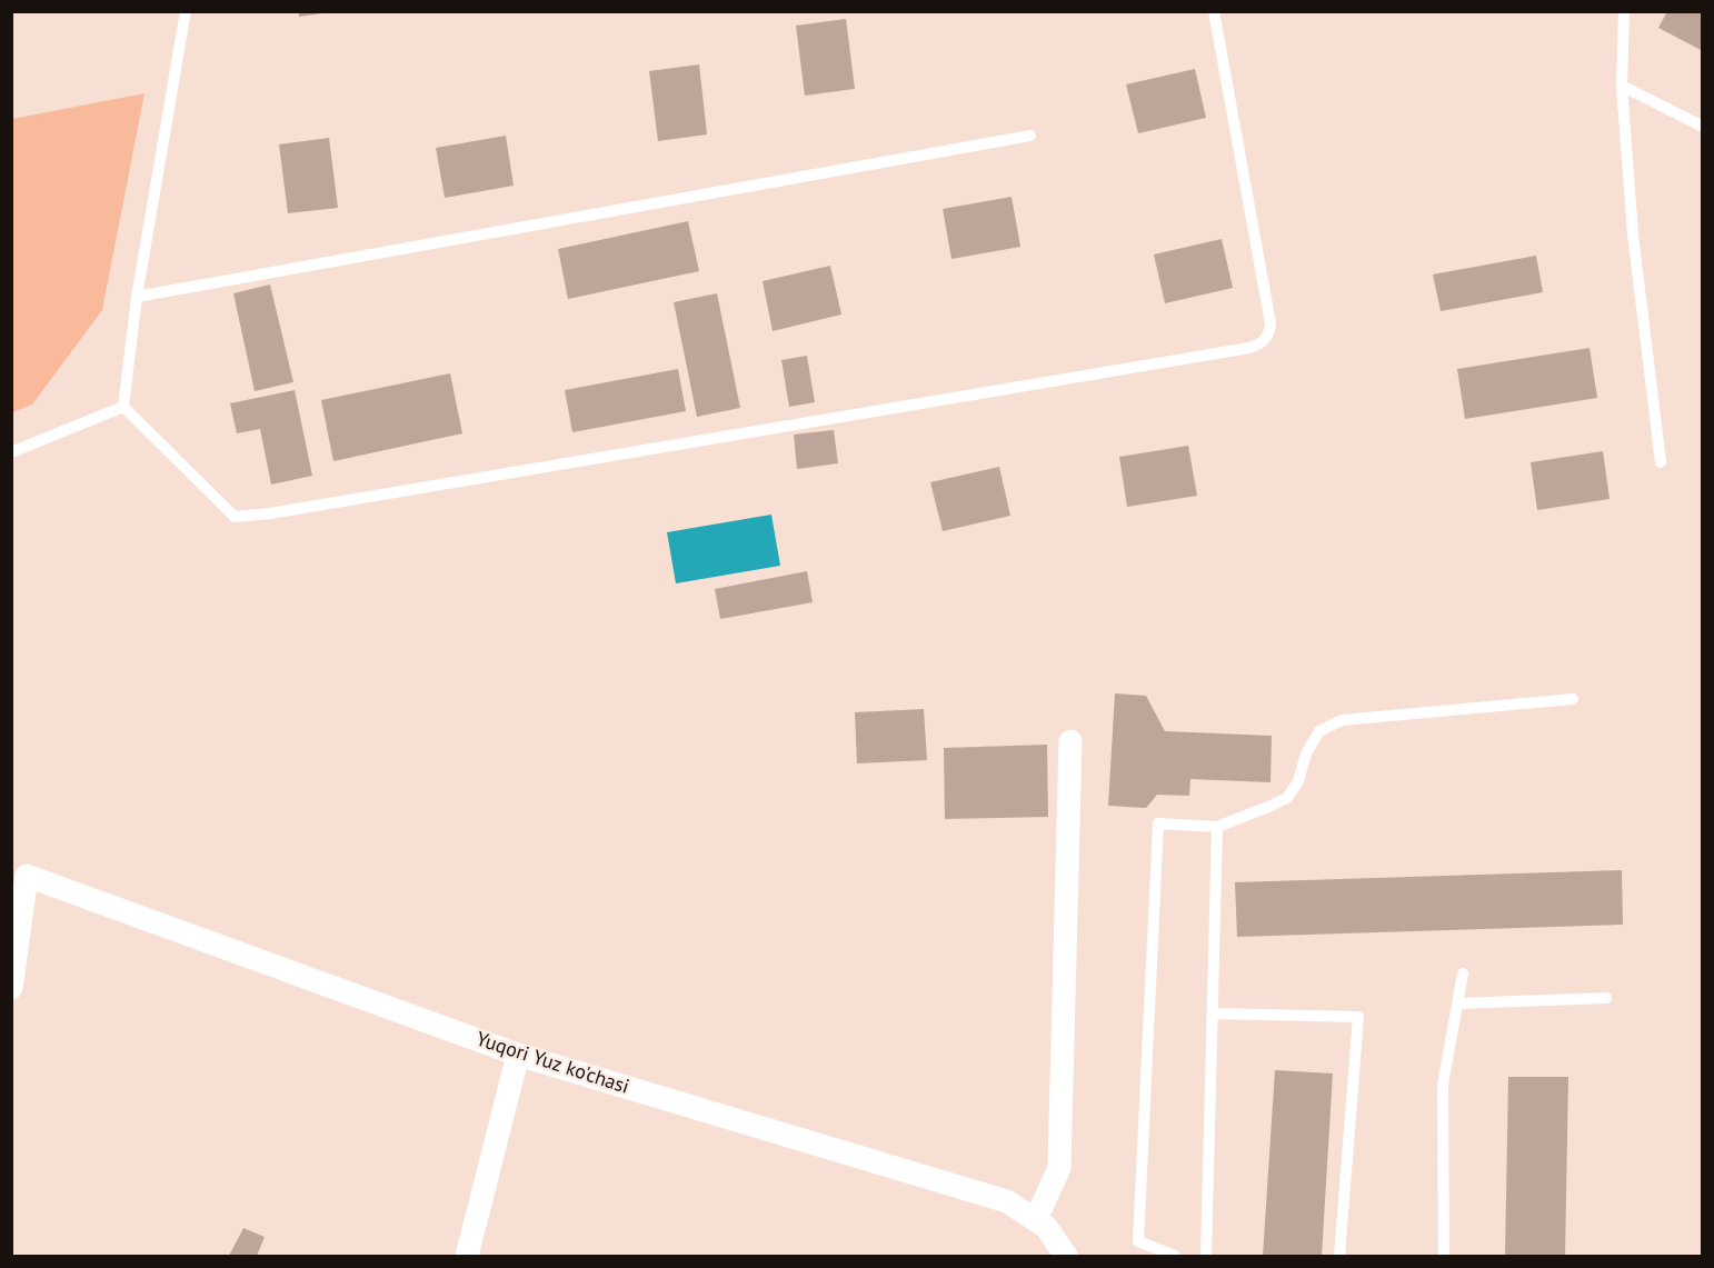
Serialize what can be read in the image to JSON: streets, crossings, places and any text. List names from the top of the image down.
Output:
{
  "streets": {
    "street": ["Yuqori Yuz ko'chasi"]
  }
}
